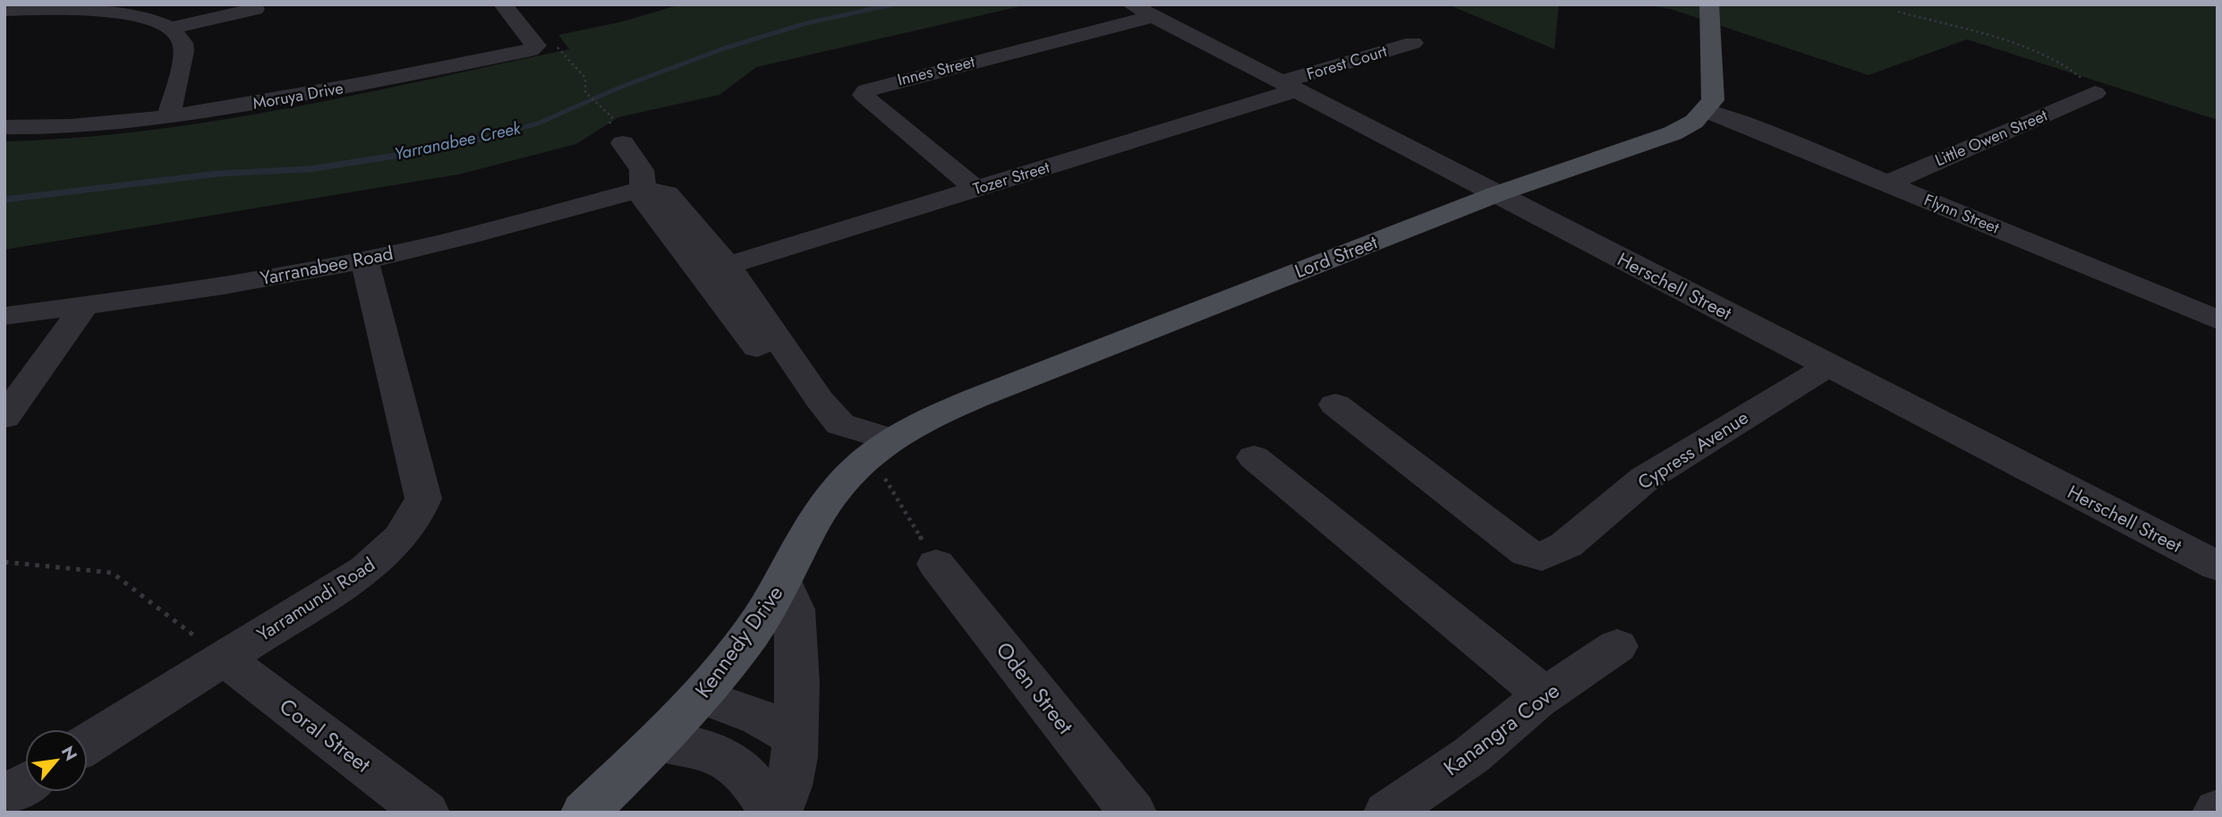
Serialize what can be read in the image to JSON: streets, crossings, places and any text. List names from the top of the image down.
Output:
{
  "streets": {
    "main road": ["Lord Street", "Kennedy Drive"],
    "street": [
      "Forest Court",
      "Innes Street",
      "Moruya Drive",
      "Little Owen Street",
      "Tozer Street",
      "Flynn Street",
      "Yarranabee Road",
      "Herschell Street",
      "Cypress Avenue",
      "Yarramundi Road",
      "Oden Street",
      "Kanangra Cove",
      "Coral Street"
    ]
  },
  "crossings": [
    ["Forest Court", "Tozer Street"],
    ["Forest Court", "Herschell Street"],
    ["Innes Street", "Tozer Street"],
    ["Innes Street", "Herschell Street"],
    ["Little Owen Street", "Flynn Street"],
    ["Tozer Street", "Herschell Street"],
    ["Flynn Street", "Lord Street"],
    ["Lord Street", "Herschell Street"],
    ["Lord Street", "Kennedy Drive"],
    ["Yarranabee Road", "Yarramundi Road"],
    ["Herschell Street", "Cypress Avenue"],
    ["Yarramundi Road", "Coral Street"]
  ],
  "water": ["Yarranabee Creek"],
  "north": "top right"
}
